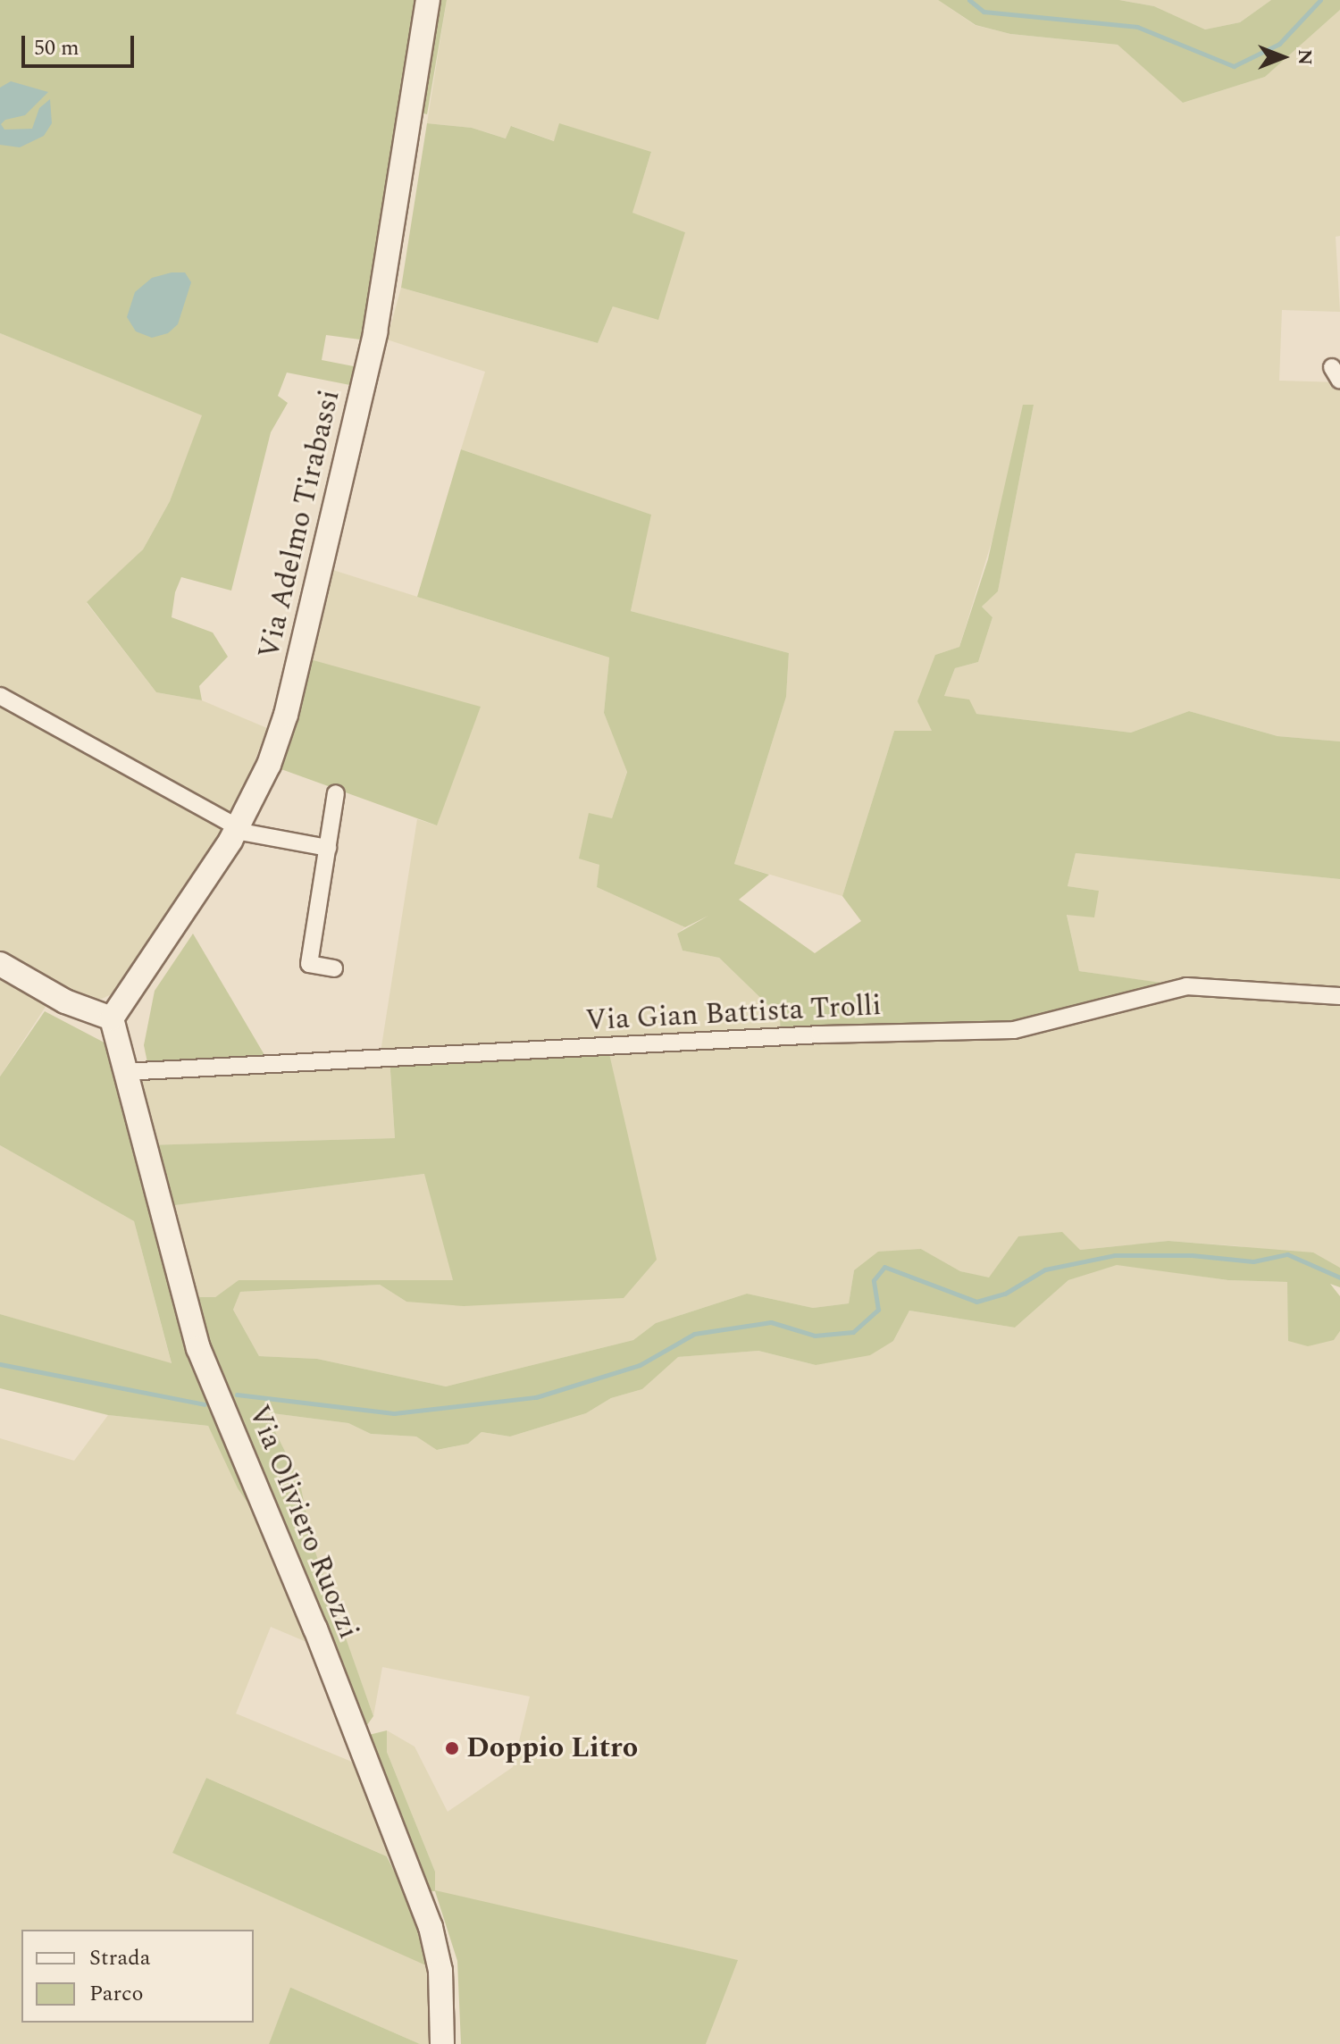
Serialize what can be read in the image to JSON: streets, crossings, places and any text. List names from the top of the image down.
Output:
{
  "streets": {
    "street": ["Via Adelmo Tirabassi", "Via Gian Battista Trolli", "Via Oliviero Ruozzi"]
  },
  "crossings": [
    ["Via Adelmo Tirabassi", "Via Oliviero Ruozzi"],
    ["Via Gian Battista Trolli", "Via Oliviero Ruozzi"]
  ],
  "places": ["Doppio Litro"],
  "legend": ["Strada", "Parco"],
  "scale_bar": "50 m",
  "north": "right"
}
